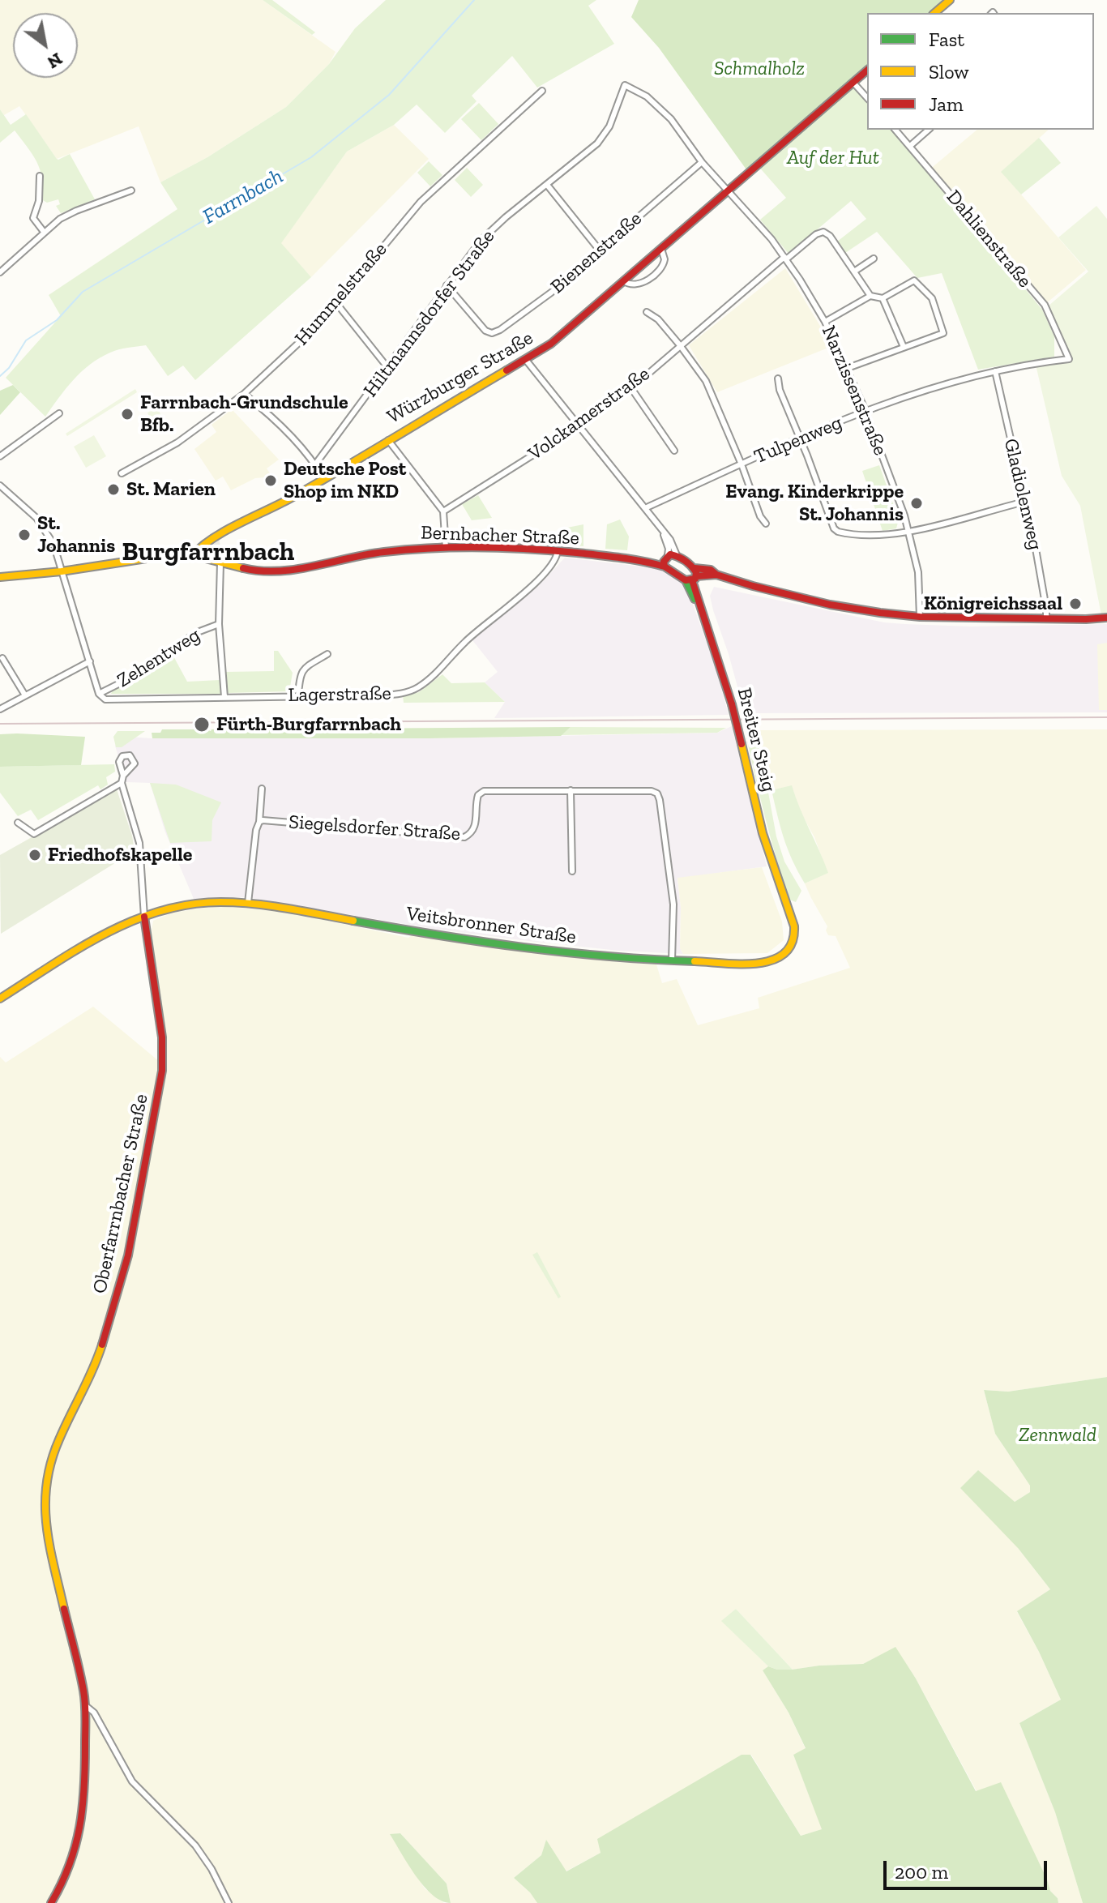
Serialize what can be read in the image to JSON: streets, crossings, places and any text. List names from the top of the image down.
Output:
{
  "streets": {
    "street": [
      "Dahlienstraße",
      "Bienenstraße",
      "Hummelstraße",
      "Hiltmannsdorfer Straße",
      "Würzburger Straße",
      "Narzissenstraße",
      "Volckamerstraße",
      "Tulpenweg",
      "Gladiolenweg",
      "Bernbacher Straße",
      "Zehentweg",
      "Lagerstraße",
      "Breiter Steig",
      "Siegelsdorfer Straße",
      "Veitsbronner Straße",
      "Oberfarrnbacher Straße"
    ]
  },
  "crossings": [
    ["Dahlienstraße", "Tulpenweg"],
    ["Bienenstraße", "Hiltmannsdorfer Straße"],
    ["Bienenstraße", "Narzissenstraße"],
    ["Hiltmannsdorfer Straße", "Narzissenstraße"],
    ["Würzburger Straße", "Narzissenstraße"],
    ["Würzburger Straße", "Bernbacher Straße"],
    ["Narzissenstraße", "Volckamerstraße"],
    ["Narzissenstraße", "Tulpenweg"],
    ["Tulpenweg", "Gladiolenweg"],
    ["Bernbacher Straße", "Lagerstraße"],
    ["Bernbacher Straße", "Breiter Steig"],
    ["Zehentweg", "Lagerstraße"],
    ["Breiter Steig", "Veitsbronner Straße"],
    ["Siegelsdorfer Straße", "Veitsbronner Straße"],
    ["Veitsbronner Straße", "Oberfarrnbacher Straße"]
  ],
  "districts": ["Burgfarrnbach"],
  "water": ["Farrnbach"],
  "parks": ["Schmalholz", "Auf der Hut", "Zennwald"],
  "places": [
    "Farrnbach-Grundschule Bfb.",
    "Deutsche Post Shop im NKD",
    "St. Marien",
    "Evang. Kinderkrippe St. Johannis",
    "St. Johannis",
    "Königreichssaal",
    "Fürth-Burgfarrnbach",
    "Friedhofskapelle"
  ],
  "legend": ["Fast", "Slow", "Jam"],
  "scale_bar": "200 m",
  "north": "bottom right"
}
